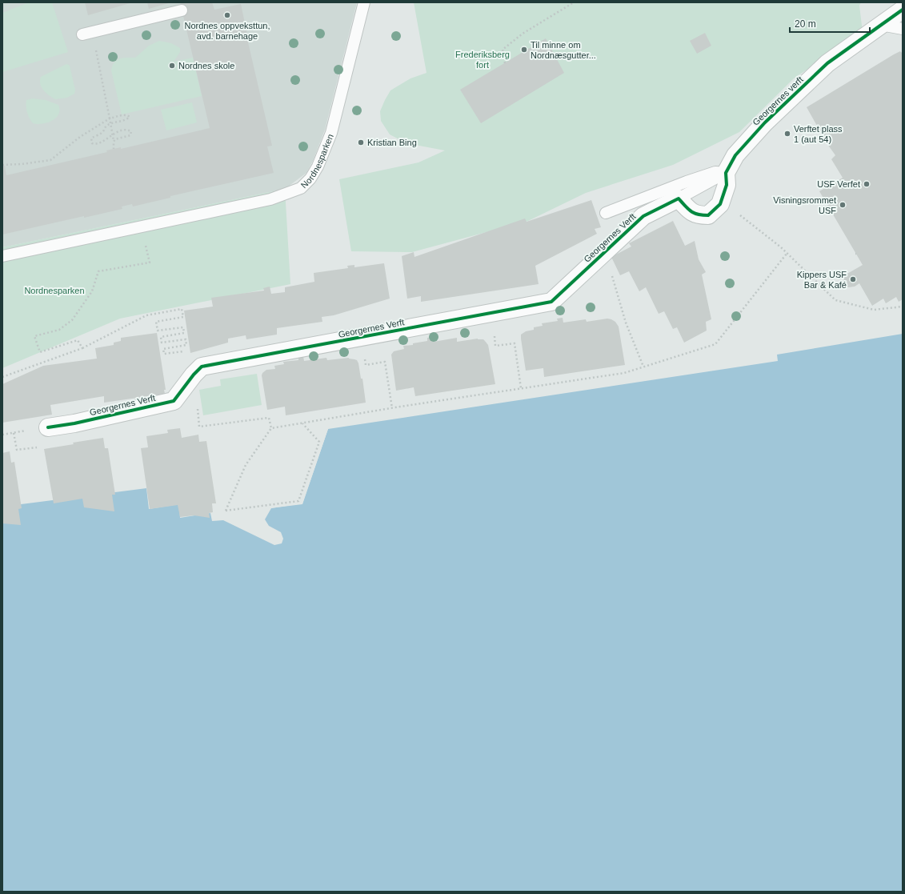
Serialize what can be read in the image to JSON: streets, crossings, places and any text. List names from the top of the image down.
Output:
{
  "streets": {
    "street": ["Georgernes verft", "Georgernes Verft"],
    "lane": ["Nordnesparken"]
  },
  "crossings": [
    ["Georgernes verft", "Georgernes Verft"]
  ],
  "parks": ["Frederiksberg fort", "Nordnesparken"],
  "places": [
    "Nordnes oppveksttun, avd. barnehage",
    "Til minne om Nordnæsgutter...",
    "Nordnes skole",
    "Verftet plass 1 (aut 54)",
    "Kristian Bing",
    "USF Verfet",
    "Visningsrommet USF",
    "Kippers USF Bar & Kafé"
  ],
  "scale_bar": "20 m"
}
